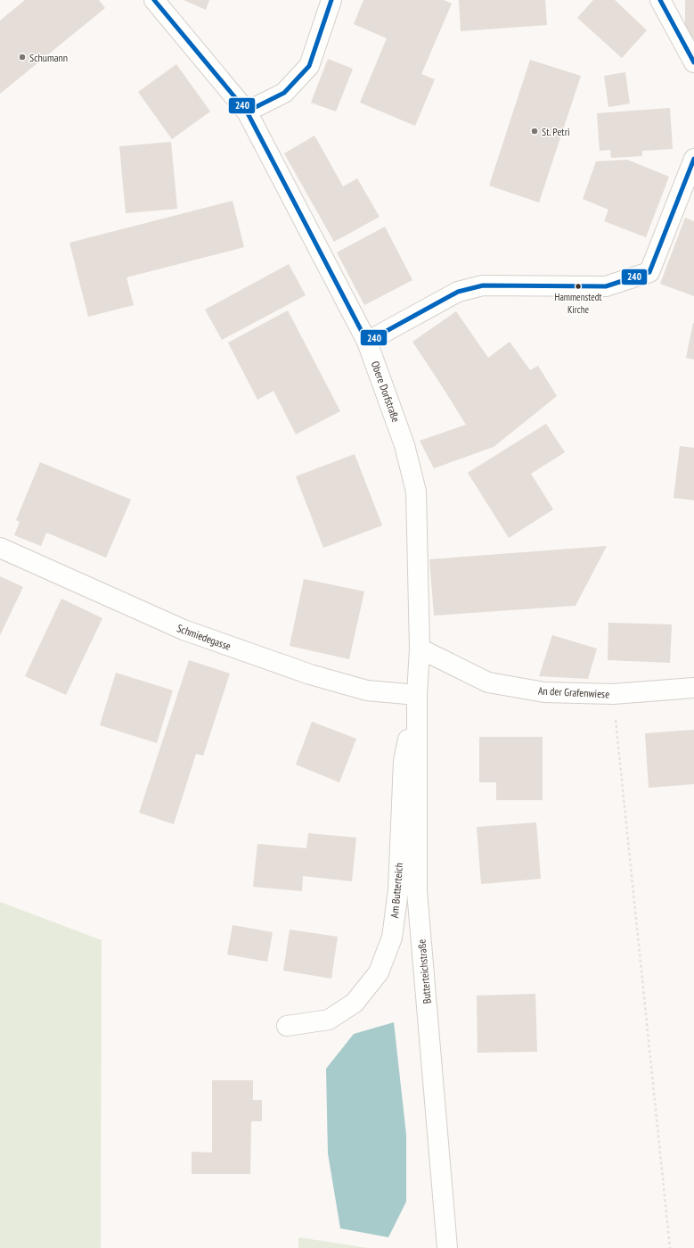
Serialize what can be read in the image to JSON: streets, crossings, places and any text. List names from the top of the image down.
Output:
{
  "streets": {
    "street": [
      "Obere Dorfstraße",
      "Schmiedegasse",
      "An der Grafenwiese",
      "Am Butterteich",
      "Butterteichstraße"
    ]
  },
  "crossings": [
    ["Obere Dorfstraße", "Schmiedegasse"],
    ["Obere Dorfstraße", "An der Grafenwiese"],
    ["Obere Dorfstraße", "Am Butterteich"],
    ["Obere Dorfstraße", "Butterteichstraße"],
    ["Schmiedegasse", "Am Butterteich"],
    ["Schmiedegasse", "Butterteichstraße"],
    ["Am Butterteich", "Butterteichstraße"]
  ],
  "places": ["Schumann", "St. Petri", "Hammenstedt Kirche"],
  "lines": ["transit line 240"]
}
